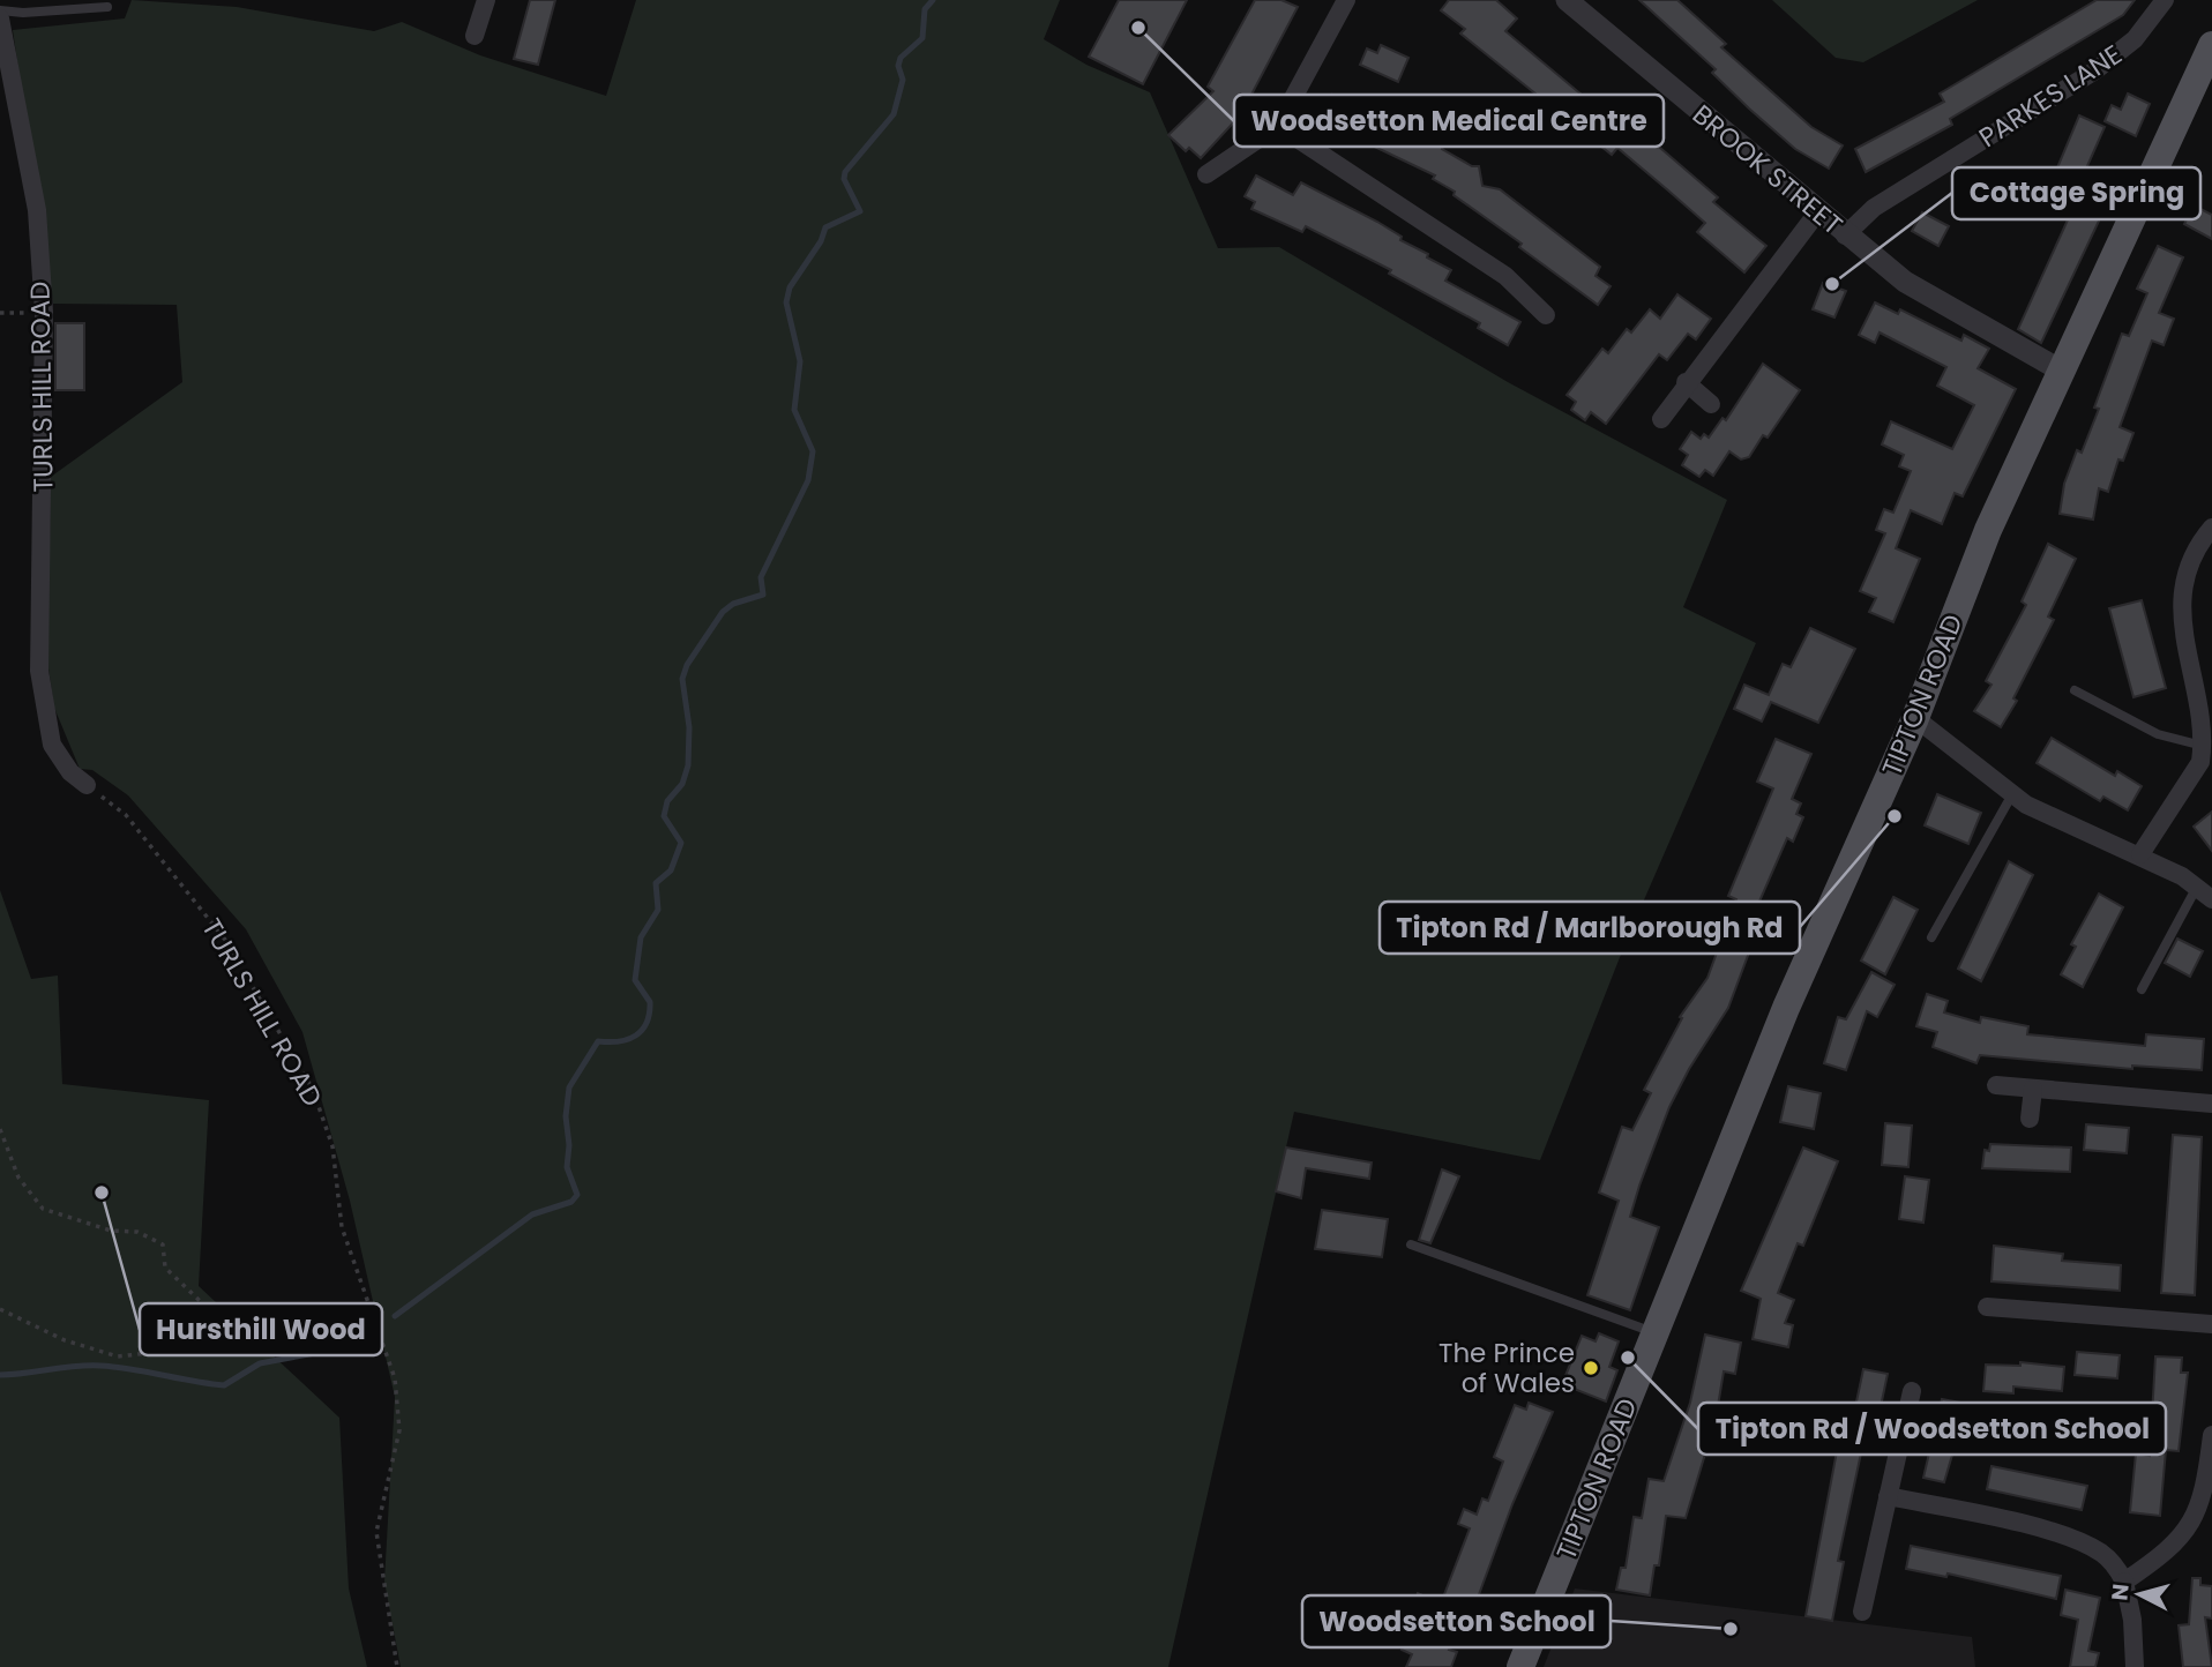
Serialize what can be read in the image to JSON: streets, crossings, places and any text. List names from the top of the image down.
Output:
{
  "streets": {
    "main road": ["TIPTON ROAD"],
    "street": ["PARKES LANE", "BROOK STREET", "TURLS HILL ROAD"]
  },
  "crossings": [
    ["PARKES LANE", "BROOK STREET"],
    ["BROOK STREET", "TIPTON ROAD"]
  ],
  "places": [
    "Woodsetton Medical Centre",
    "Cottage Spring",
    "Tipton Rd / Marlborough Rd",
    "Hursthill Wood",
    "Tipton Rd / Woodsetton School",
    "The Prince of Wales",
    "Woodsetton School"
  ],
  "north": "left"
}
